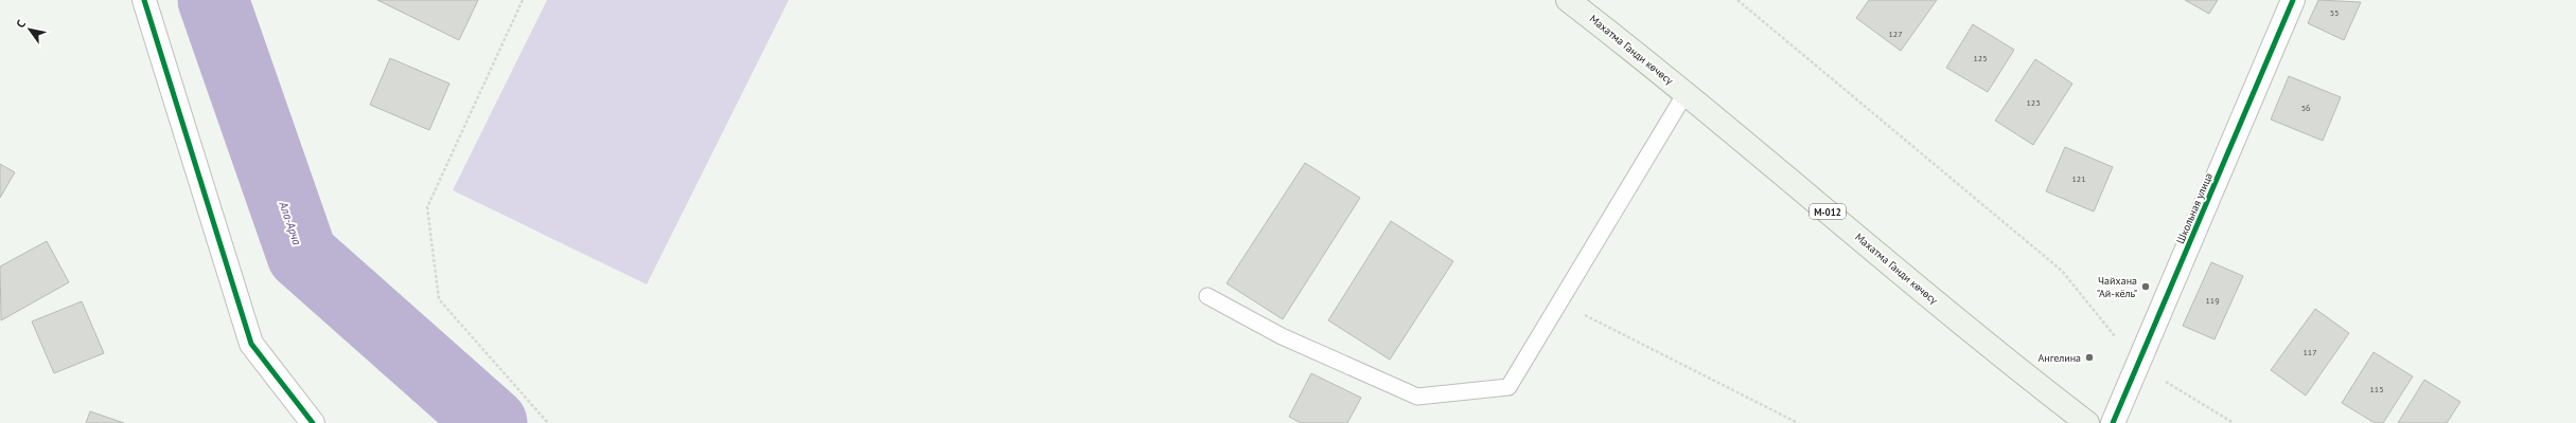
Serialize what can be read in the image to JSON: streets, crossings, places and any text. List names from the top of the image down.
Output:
{
  "streets": {
    "main road": ["Махатма Ганди көчөсү", "М-012"],
    "street": ["Школьная улица"]
  },
  "water": ["Ала-Арча"],
  "places": ["Чайхана \"Ай-кёль\"", "Ангелина"],
  "house_numbers": [
    "55",
    "127",
    "125",
    "123",
    "56",
    "121",
    "119",
    "117",
    "115"
  ],
  "north": "top left"
}
